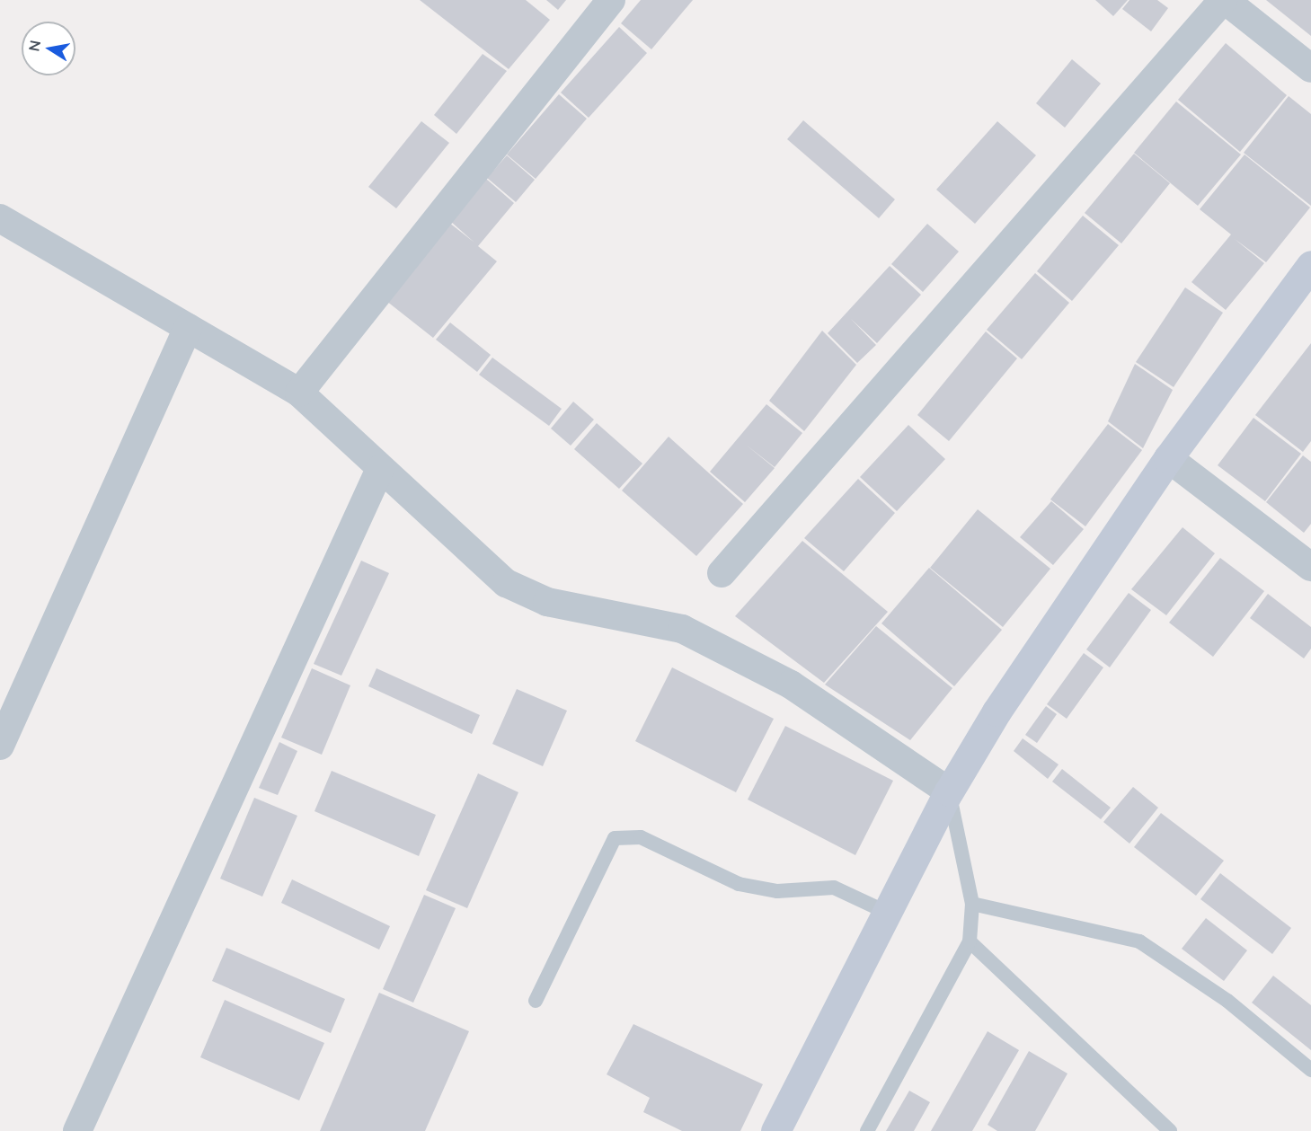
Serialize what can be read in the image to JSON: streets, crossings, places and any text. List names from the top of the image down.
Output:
{
  "north": "left"
}
